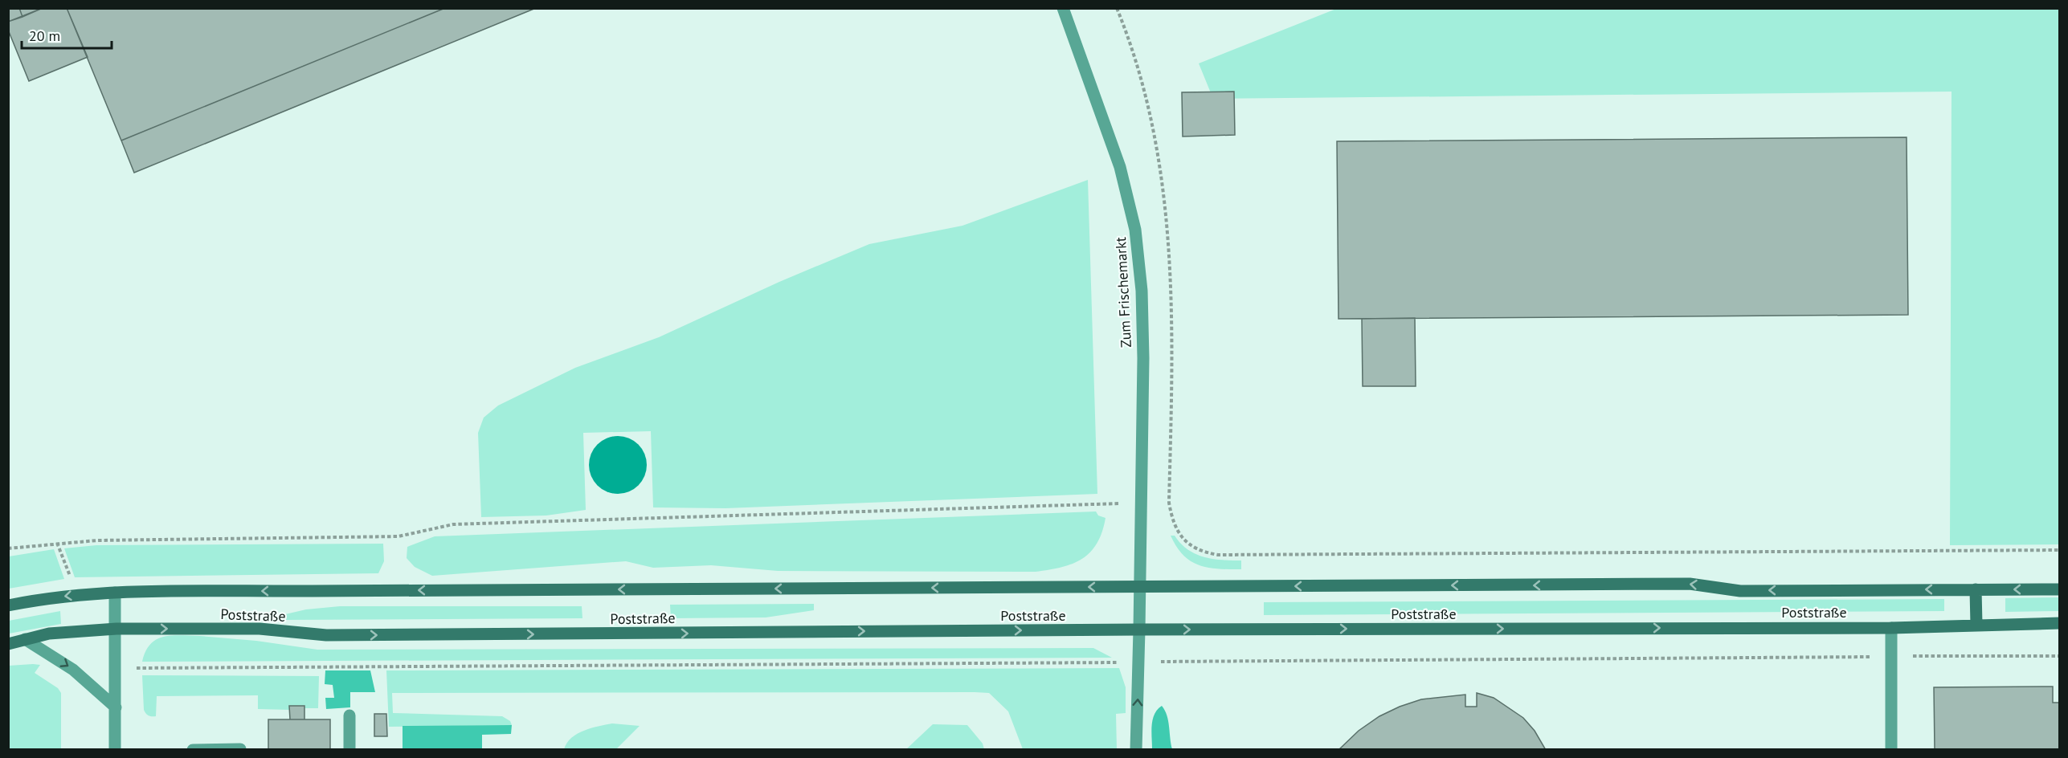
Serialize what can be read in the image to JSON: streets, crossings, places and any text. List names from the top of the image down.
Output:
{
  "streets": {
    "street": ["Zum Frischemarkt", "Poststraße"]
  },
  "crossings": [
    ["Zum Frischemarkt", "Poststraße"]
  ],
  "scale_bar": "20 m"
}
